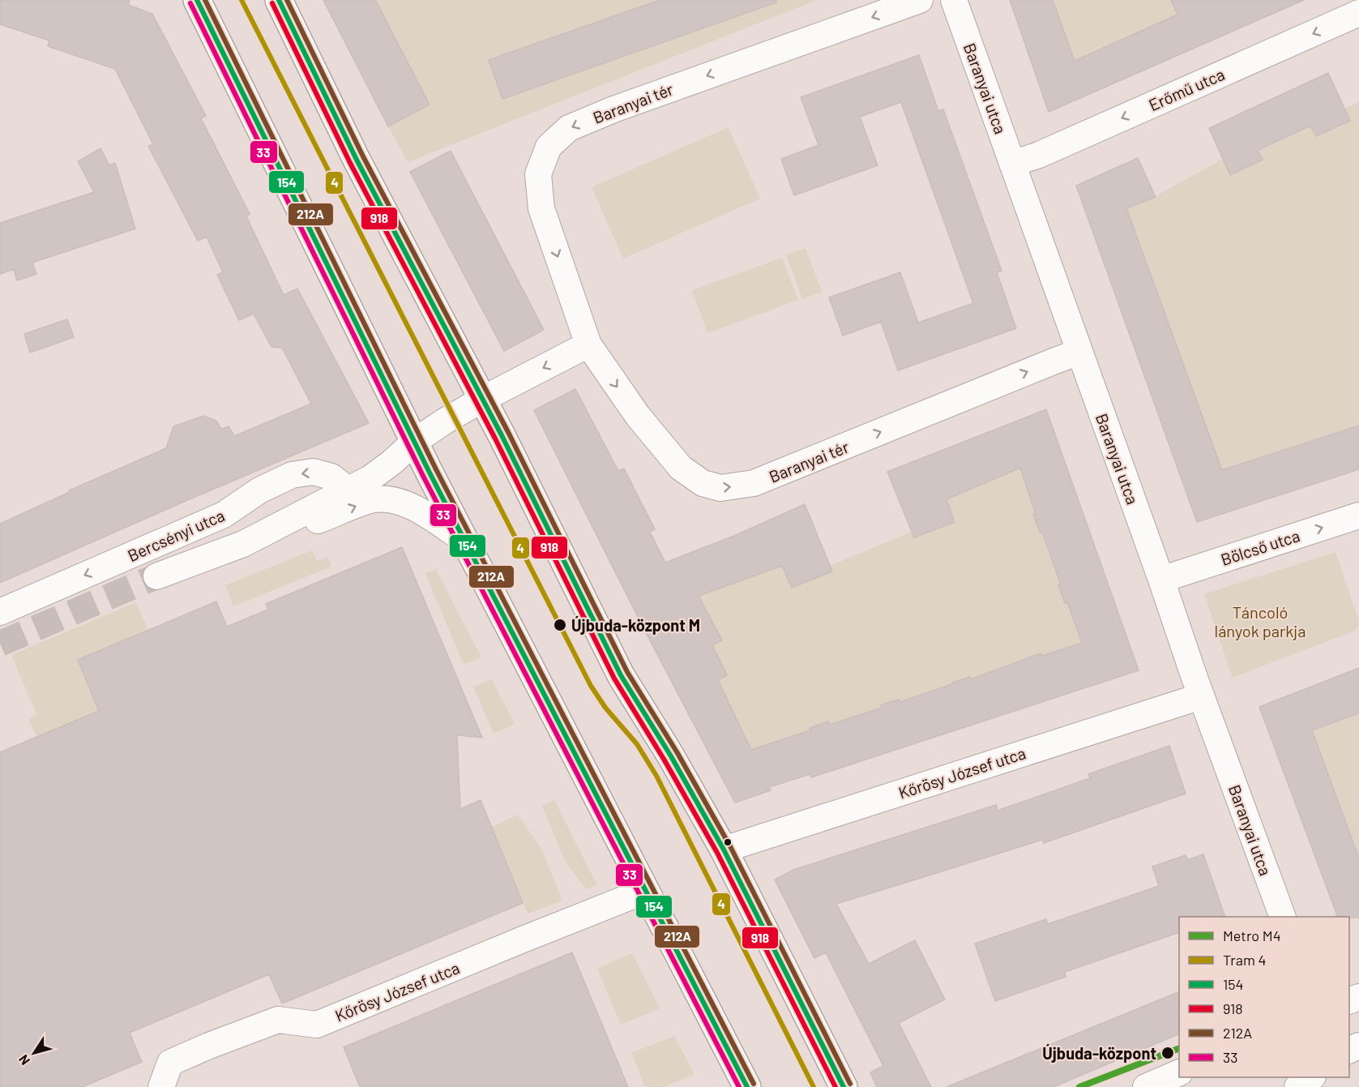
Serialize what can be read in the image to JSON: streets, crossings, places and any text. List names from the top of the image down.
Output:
{
  "streets": {
    "street": [
      "Baranyai utca",
      "Erőmű utca",
      "Baranyai tér",
      "Bercsényi utca",
      "Bölcső utca",
      "Kőrösy József utca"
    ]
  },
  "crossings": [
    ["Baranyai utca", "Erőmű utca"],
    ["Baranyai utca", "Baranyai tér"],
    ["Baranyai utca", "Bölcső utca"],
    ["Baranyai utca", "Kőrösy József utca"]
  ],
  "one_way": ["Erőmű utca", "Bölcső utca"],
  "parks": ["Táncoló lányok parkja"],
  "places": ["Újbuda-központ M", "Újbuda-központ"],
  "lines": [
    "tram line 4",
    "transit line 154",
    "transit line 212A",
    "transit line 918",
    "transit line 33",
    "metro line M4"
  ],
  "legend": [
    "Metro M4",
    "Tram 4",
    "154",
    "918",
    "212A",
    "33"
  ],
  "north": "bottom left"
}
